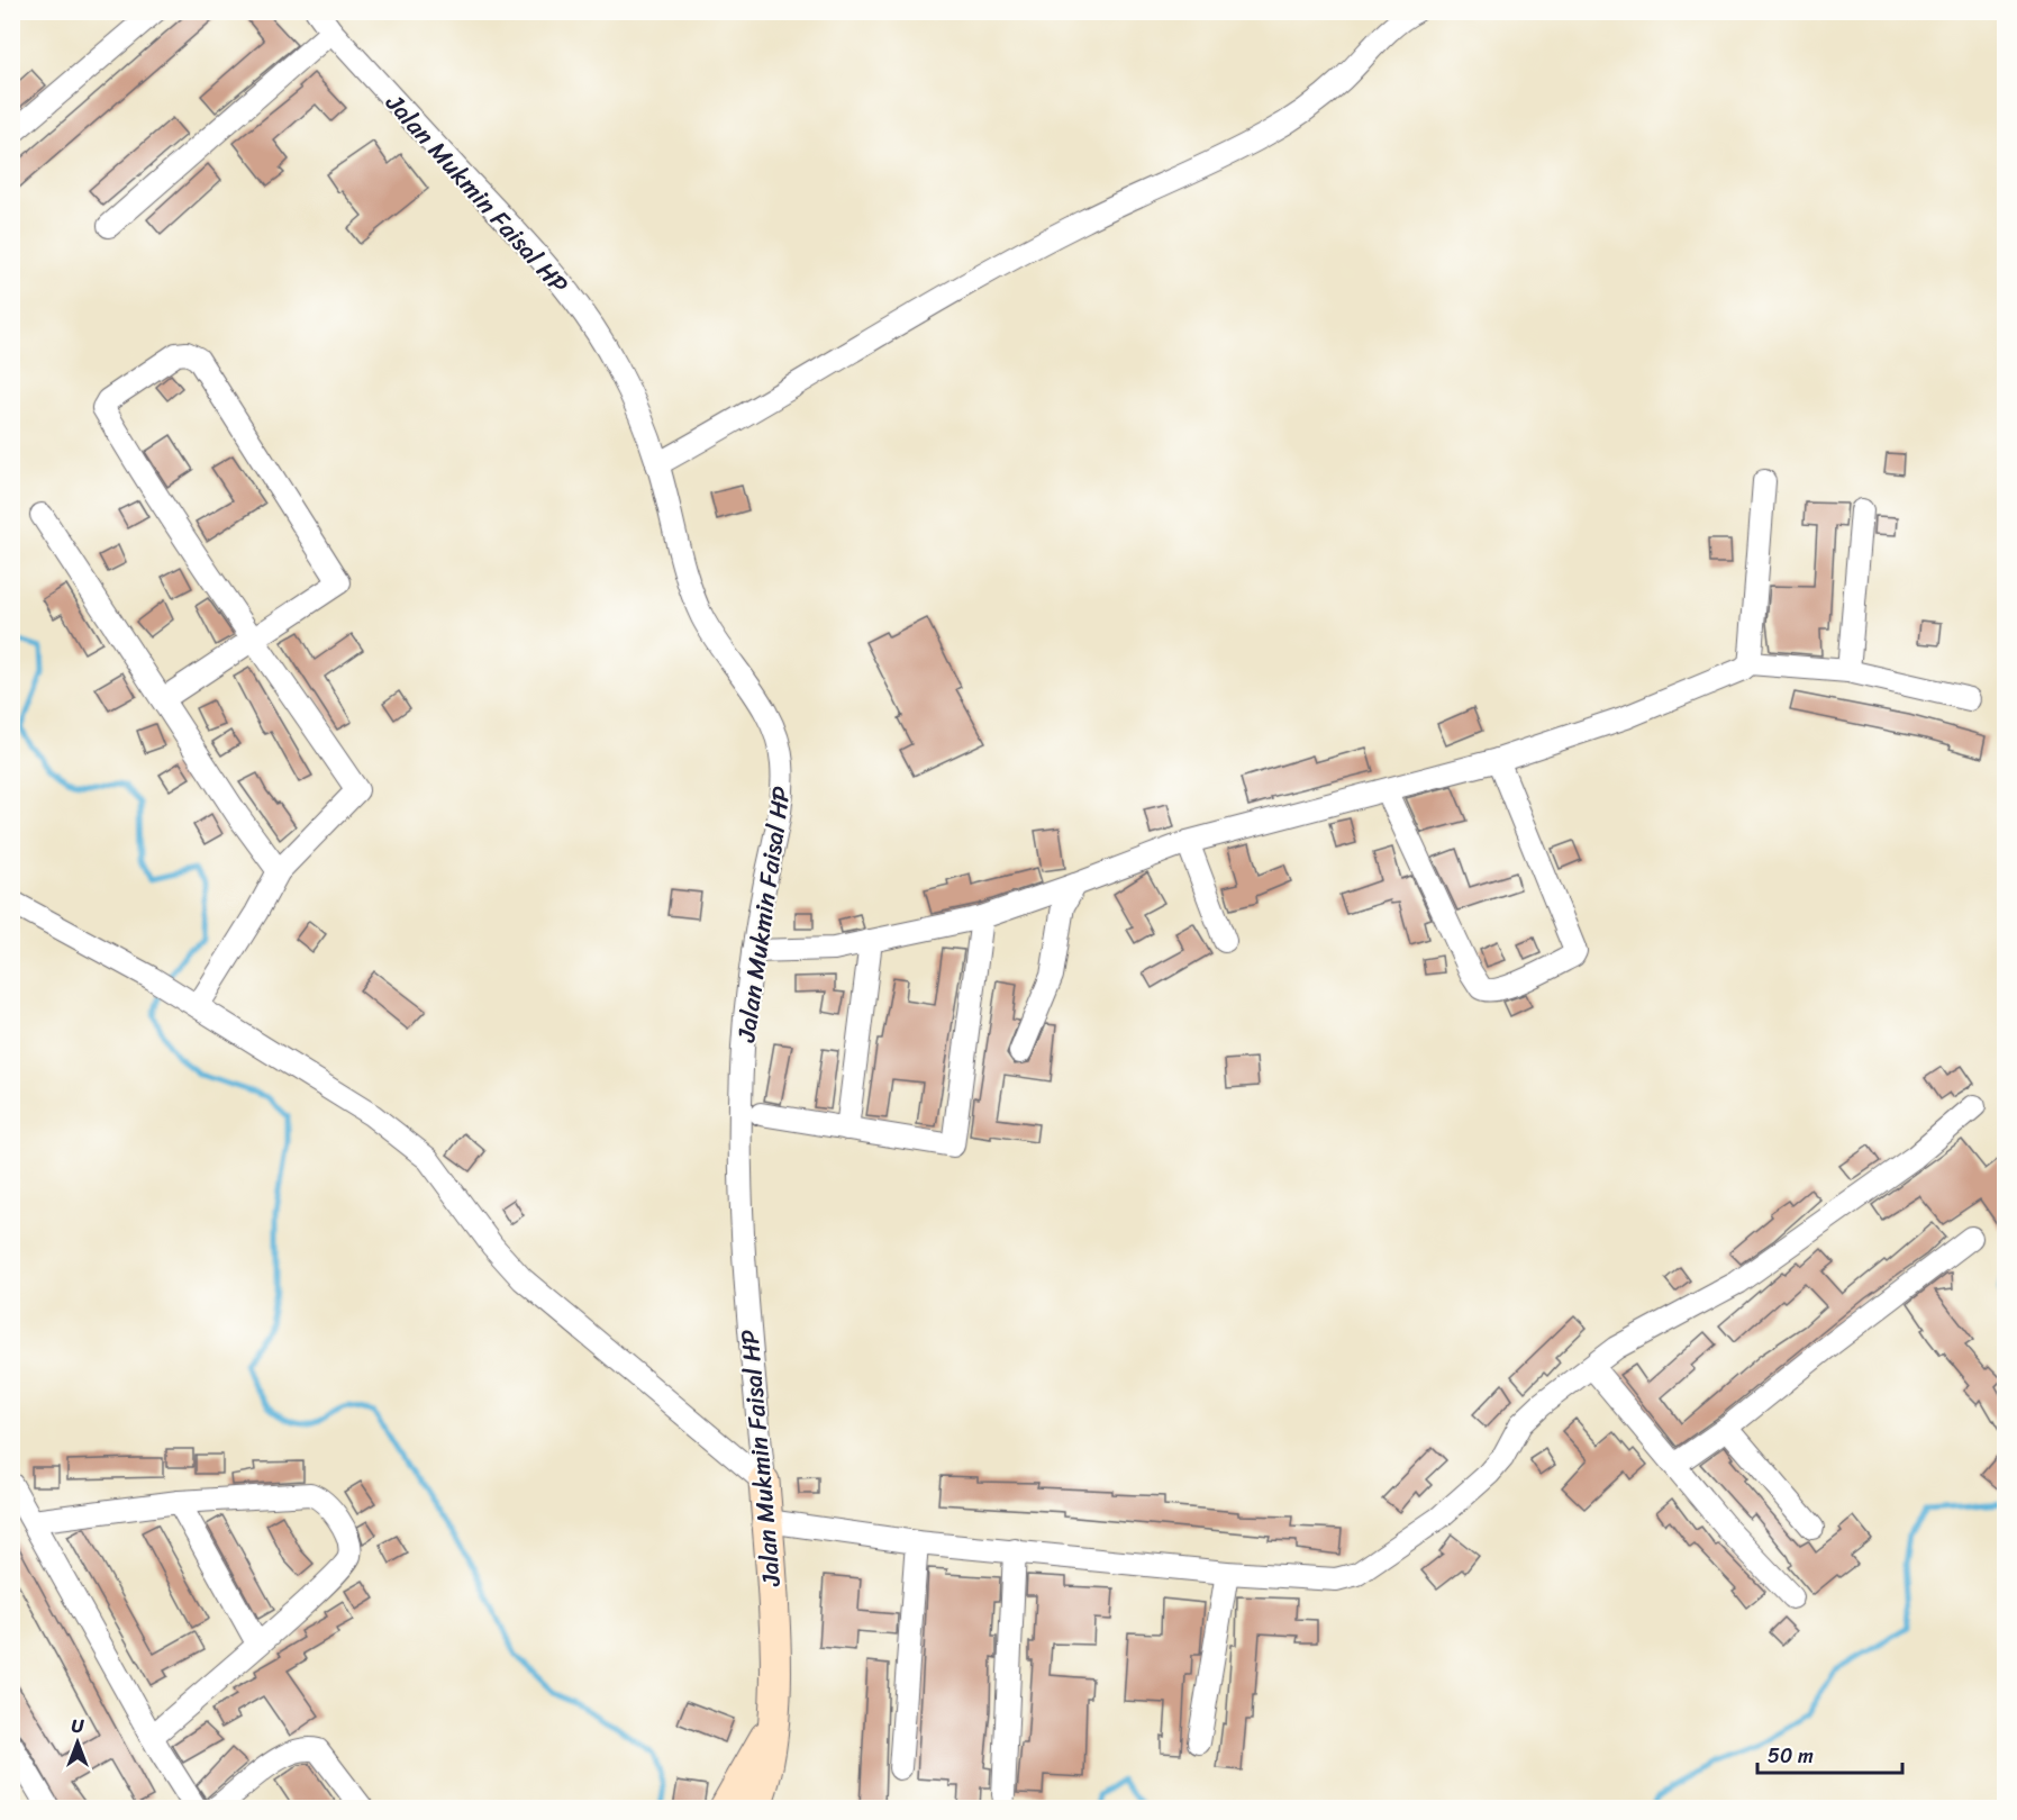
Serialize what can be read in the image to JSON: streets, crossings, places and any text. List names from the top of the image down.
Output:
{
  "streets": {
    "street": ["Jalan Mukmin Faisal HP"]
  },
  "scale_bar": "50 m",
  "north": "top"
}
